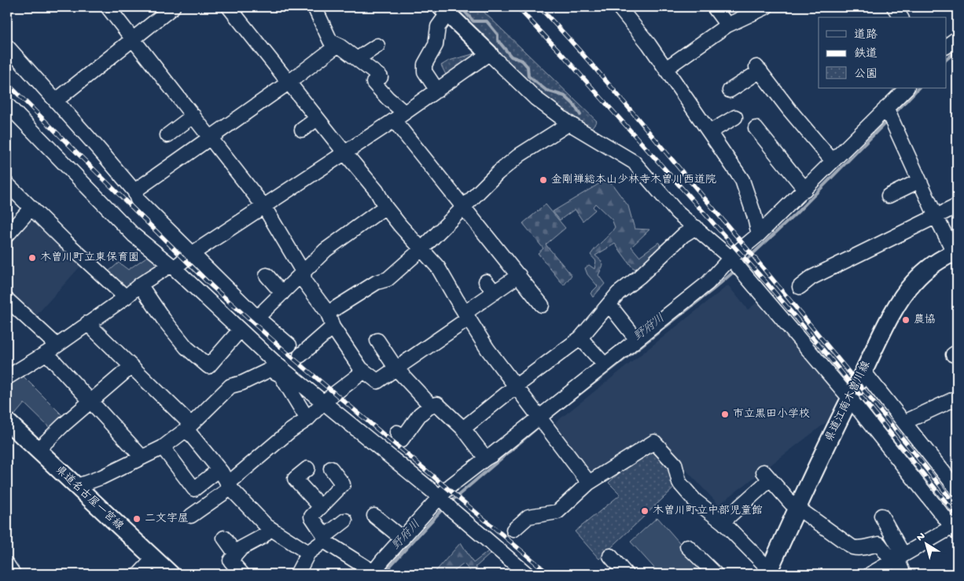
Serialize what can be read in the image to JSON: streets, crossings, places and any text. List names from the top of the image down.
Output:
{
  "streets": {
    "main road": ["県道江南木曽川線", "県道名古屋一宮線"]
  },
  "water": ["野府川"],
  "places": [
    "金剛禅総本山少林寺木曽川西道院",
    "木曽川町立東保育園",
    "農協",
    "市立黒田小学校",
    "木曽川町立中部児童館",
    "二文字屋"
  ],
  "legend": ["道路", "鉄道", "公園"],
  "north": "top left"
}
